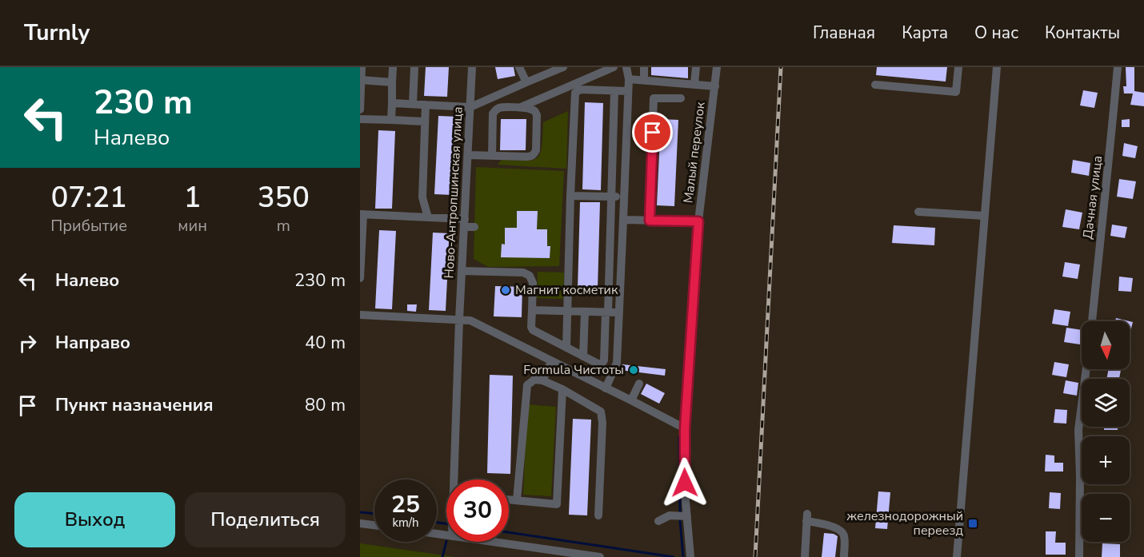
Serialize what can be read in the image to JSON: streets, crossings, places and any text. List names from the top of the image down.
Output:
{
  "streets": {
    "street": ["Малый переулок", "Ново-Антропшинская улица", "Дачная улица"]
  },
  "places": {
    "other": ["Магнит косметик", "Formula Чистоты"],
    "transit": ["железнодорожный переезд"]
  },
  "north": "bottom",
  "page": {
    "header": "Turnly",
    "nav": [
      "Главная",
      "Карта",
      "О нас",
      "Контакты"
    ],
    "turn": ["230 m", "Налево"],
    "eta": [
      "07:21",
      "Прибытие",
      "1",
      "мин",
      "350",
      "m"
    ],
    "list": [
      {
        "name": "Налево",
        "value": "230 m"
      },
      {
        "name": "Направо",
        "value": "40 m"
      },
      {
        "name": "Пункт назначения",
        "value": "80 m"
      }
    ],
    "map_buttons": ["+", "−"],
    "speed": "25 km/h",
    "limit": "30",
    "buttons": ["Выход", "Поделиться"]
  }
}
